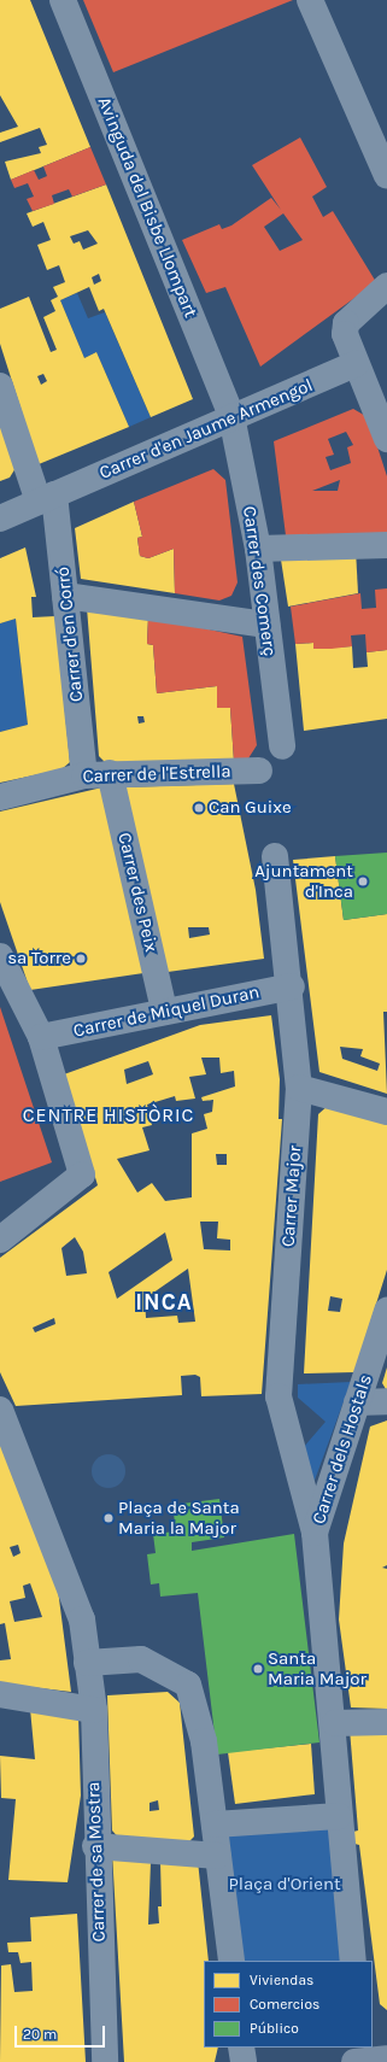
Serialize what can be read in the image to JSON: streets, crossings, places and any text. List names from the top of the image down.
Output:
{
  "streets": {
    "street": [
      "Avinguda del Bisbe Llompart",
      "Carrer d'en Jaume Armengol",
      "Carrer des Comerç",
      "Carrer d'en Corró",
      "Carrer de l'Estrella",
      "Carrer des Peix",
      "Carrer de Miquel Duran",
      "Carrer Major",
      "Carrer dels Hostals",
      "Carrer de sa Mostra"
    ]
  },
  "crossings": [
    ["Avinguda del Bisbe Llompart", "Carrer d'en Jaume Armengol"],
    ["Avinguda del Bisbe Llompart", "Carrer des Comerç"],
    ["Carrer d'en Jaume Armengol", "Carrer des Comerç"],
    ["Carrer d'en Jaume Armengol", "Carrer d'en Corró"],
    ["Carrer d'en Corró", "Carrer de l'Estrella"],
    ["Carrer de l'Estrella", "Carrer des Peix"],
    ["Carrer des Peix", "Carrer de Miquel Duran"],
    ["Carrer de Miquel Duran", "Carrer Major"],
    ["Carrer Major", "Carrer dels Hostals"]
  ],
  "districts": ["CENTRE HISTÒRIC", "INCA"],
  "parks": ["Plaça d'Orient"],
  "places": [
    "Can Guixe",
    "Ajuntament d'Inca",
    "sa Torre",
    "Plaça de Santa Maria la Major",
    "Santa Maria Major"
  ],
  "legend": ["Viviendas", "Comercios", "Público"],
  "scale_bar": "20 m"
}
